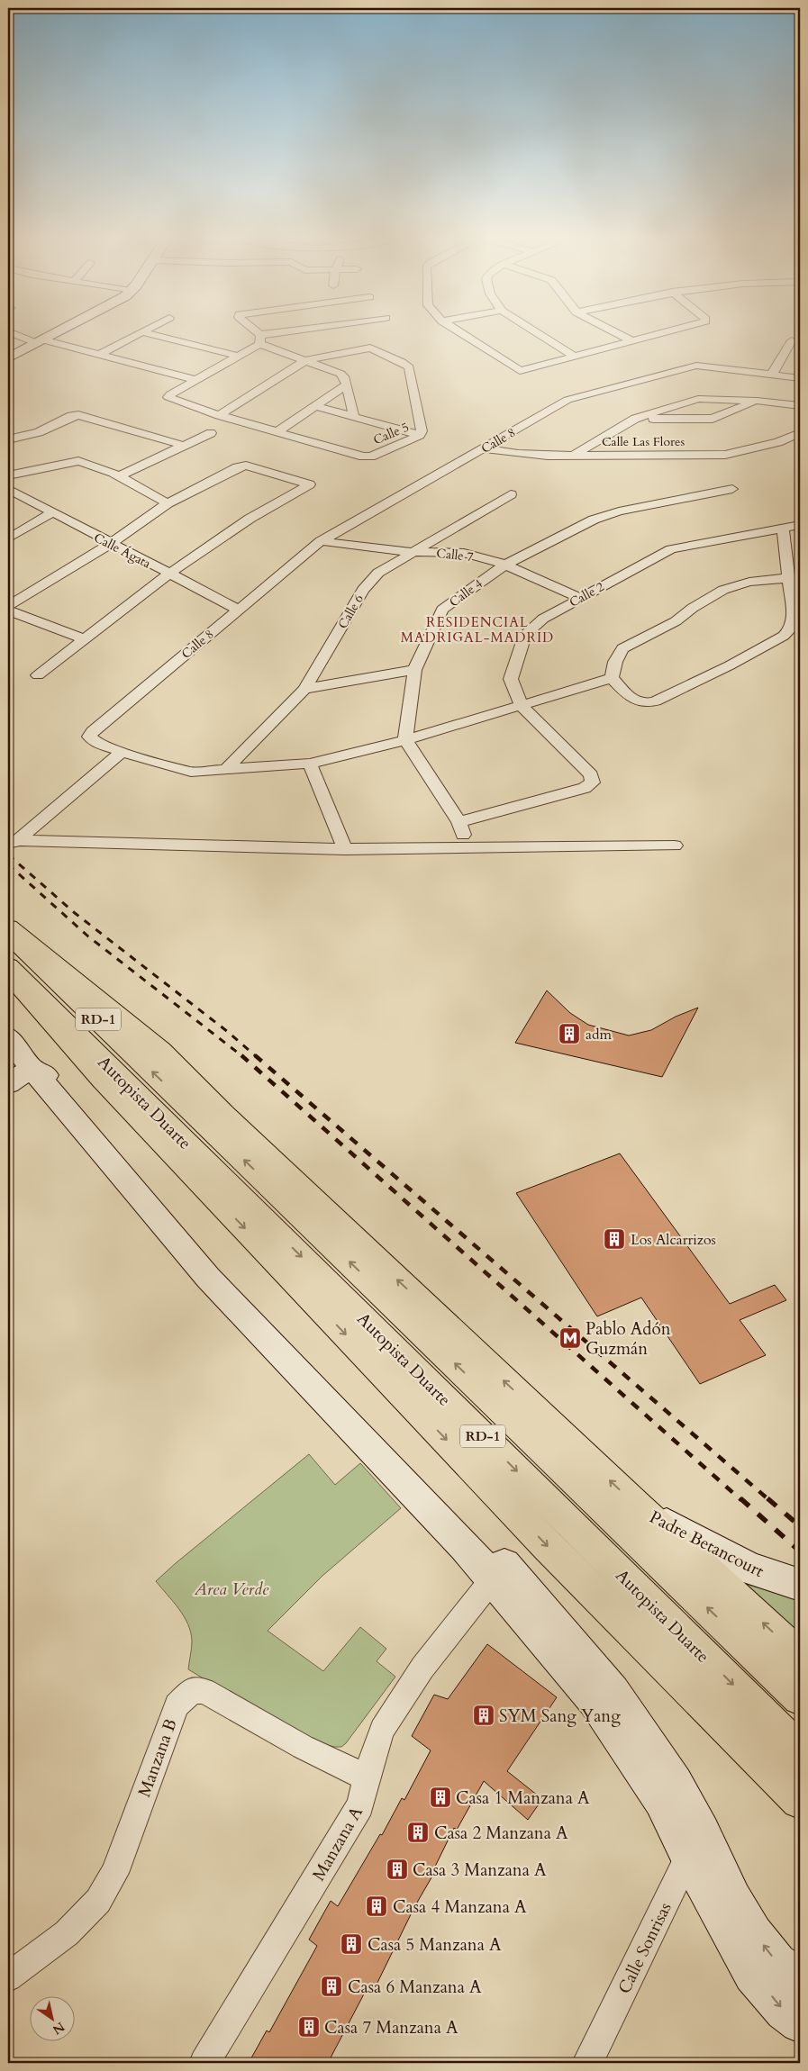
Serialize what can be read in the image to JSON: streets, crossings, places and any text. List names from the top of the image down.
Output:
{
  "streets": {
    "main road": ["RD-1", "Autopista Duarte", "Padre Betancourt"],
    "street": [
      "Calle 5",
      "Calle 8",
      "Calle Las Flores",
      "Calle Ágata",
      "Calle 7",
      "Calle 4",
      "Calle 2",
      "Calle 6",
      "Manzana B",
      "Manzana A",
      "Calle Sonrisas"
    ]
  },
  "crossings": [
    ["Calle 8", "Calle Las Flores"],
    ["Calle 8", "Calle Ágata"],
    ["Calle 8", "Calle 7"],
    ["Calle 8", "Calle 4"],
    ["Calle 8", "Calle 2"],
    ["Calle 8", "Calle 6"],
    ["Calle 7", "Calle 4"],
    ["Calle 7", "Calle 2"],
    ["Calle 7", "Calle 6"],
    ["RD-1", "Autopista Duarte"],
    ["Manzana B", "Manzana A"]
  ],
  "districts": ["RESIDENCIAL MADRIGAL-MADRID"],
  "parks": ["Area Verde"],
  "places": {
    "building": [
      "adm",
      "Los Alcarrizos",
      "SYM Sang Yang",
      "Casa 1 Manzana A",
      "Casa 2 Manzana A",
      "Casa 3 Manzana A",
      "Casa 4 Manzana A",
      "Casa 5 Manzana A",
      "Casa 6 Manzana A",
      "Casa 7 Manzana A"
    ],
    "metro station": ["Pablo Adón Guzmán"]
  },
  "north": "bottom right"
}
